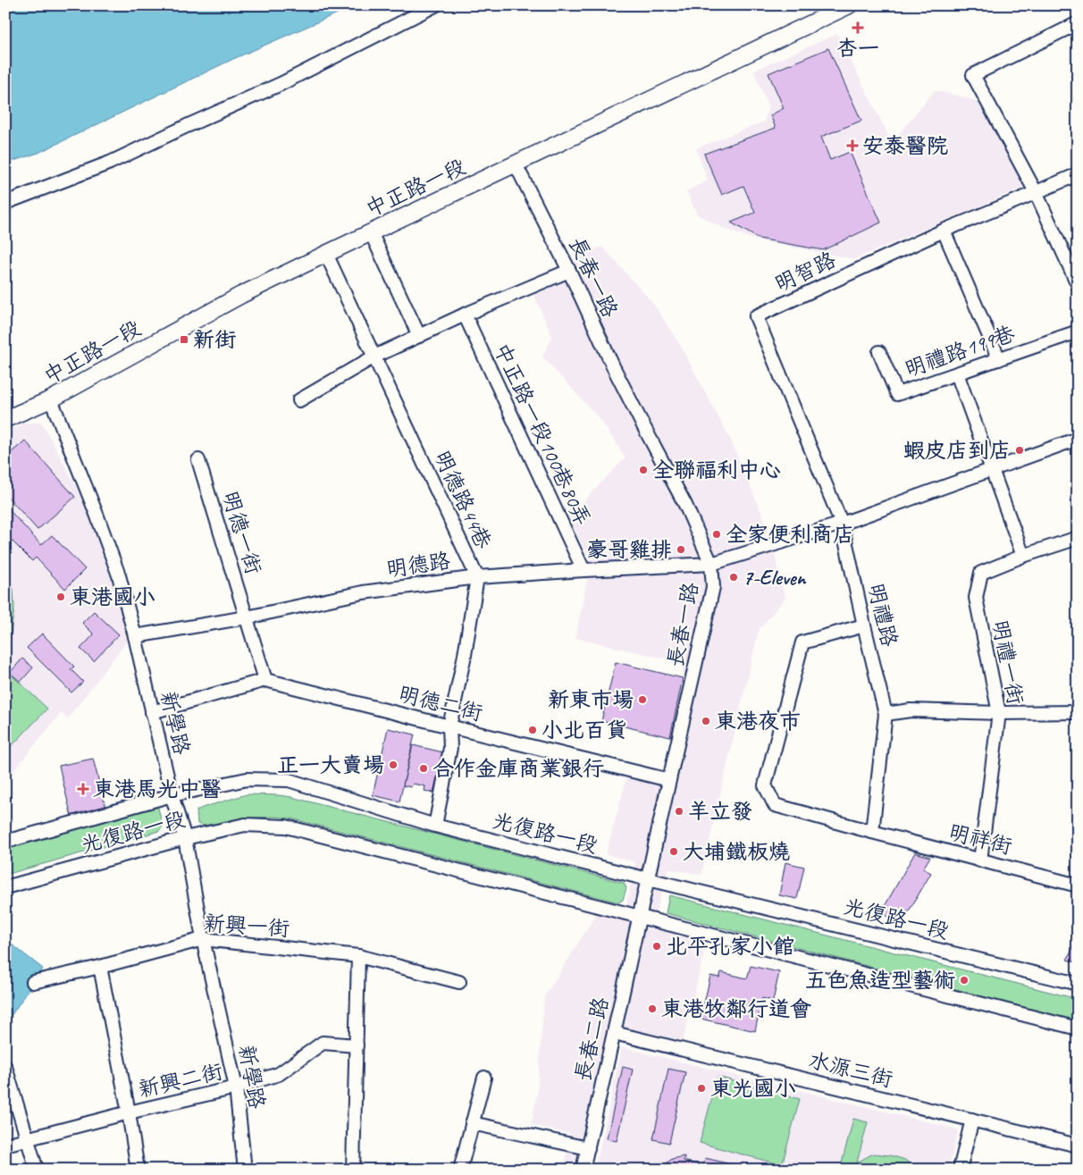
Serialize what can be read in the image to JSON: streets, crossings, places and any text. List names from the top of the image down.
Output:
{
  "streets": {
    "main road": ["中正路一段"],
    "street": [
      "明智路",
      "長春一路",
      "明禮路199巷",
      "中正路一段100巷80弄",
      "明德路44巷",
      "明德一街",
      "明德路",
      "明禮路",
      "明禮一街",
      "明德二街",
      "新學路",
      "光復路一段",
      "明祥街",
      "新興一街",
      "長春二路",
      "水源三街",
      "新興二街"
    ]
  },
  "crossings": [
    ["中正路一段", "長春一路"],
    ["中正路一段", "明德路44巷"],
    ["中正路一段", "新學路"],
    ["明智路", "明德路"],
    ["明智路", "明禮路"],
    ["長春一路", "明德路"],
    ["長春一路", "明德二街"],
    ["長春一路", "光復路一段"],
    ["長春一路", "長春二路"],
    ["中正路一段100巷80弄", "明德路"],
    ["明德路44巷", "明德路"],
    ["明德一街", "明德路"],
    ["明德路", "明禮路"],
    ["明德路", "新學路"],
    ["明禮路", "明祥街"],
    ["明禮一街", "明祥街"],
    ["新學路", "光復路一段"],
    ["新學路", "新興一街"],
    ["新學路", "新興二街"],
    ["光復路一段", "長春二路"],
    ["長春二路", "水源三街"]
  ],
  "places": {
    "health": ["杏一", "安泰醫院", "東港馬光中醫"],
    "transit": ["新街"],
    "other": [
      "蝦皮店到店",
      "全聯福利中心",
      "全家便利商店",
      "豪哥雞排",
      "7-Eleven",
      "東港國小",
      "新東市場",
      "東港夜市",
      "小北百貨",
      "正一大賣場",
      "合作金庫商業銀行",
      "羊立發",
      "大埔鐵板燒",
      "北平孔家小館",
      "五色魚造型藝術",
      "東港牧鄰行道會",
      "東光國小"
    ]
  }
}
